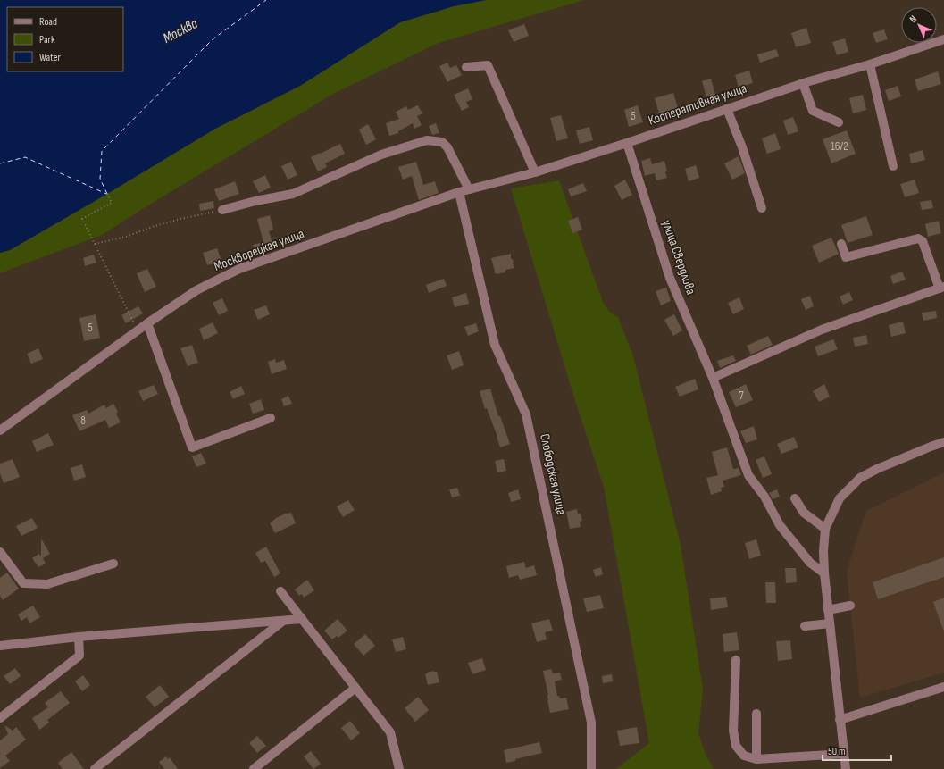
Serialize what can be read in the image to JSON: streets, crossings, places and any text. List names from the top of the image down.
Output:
{
  "streets": {
    "street": [
      "Кооперативная улица",
      "Москворецкая улица",
      "улица Свердлова",
      "Слободская улица"
    ]
  },
  "crossings": [
    ["Кооперативная улица", "Москворецкая улица"],
    ["Кооперативная улица", "улица Свердлова"],
    ["Кооперативная улица", "Слободская улица"],
    ["Москворецкая улица", "Слободская улица"]
  ],
  "water": ["Москва"],
  "house_numbers": [
    "5",
    "16/2",
    "5",
    "7",
    "8"
  ],
  "legend": ["Road", "Park", "Water"],
  "scale_bar": "50 m",
  "north": "top left"
}
